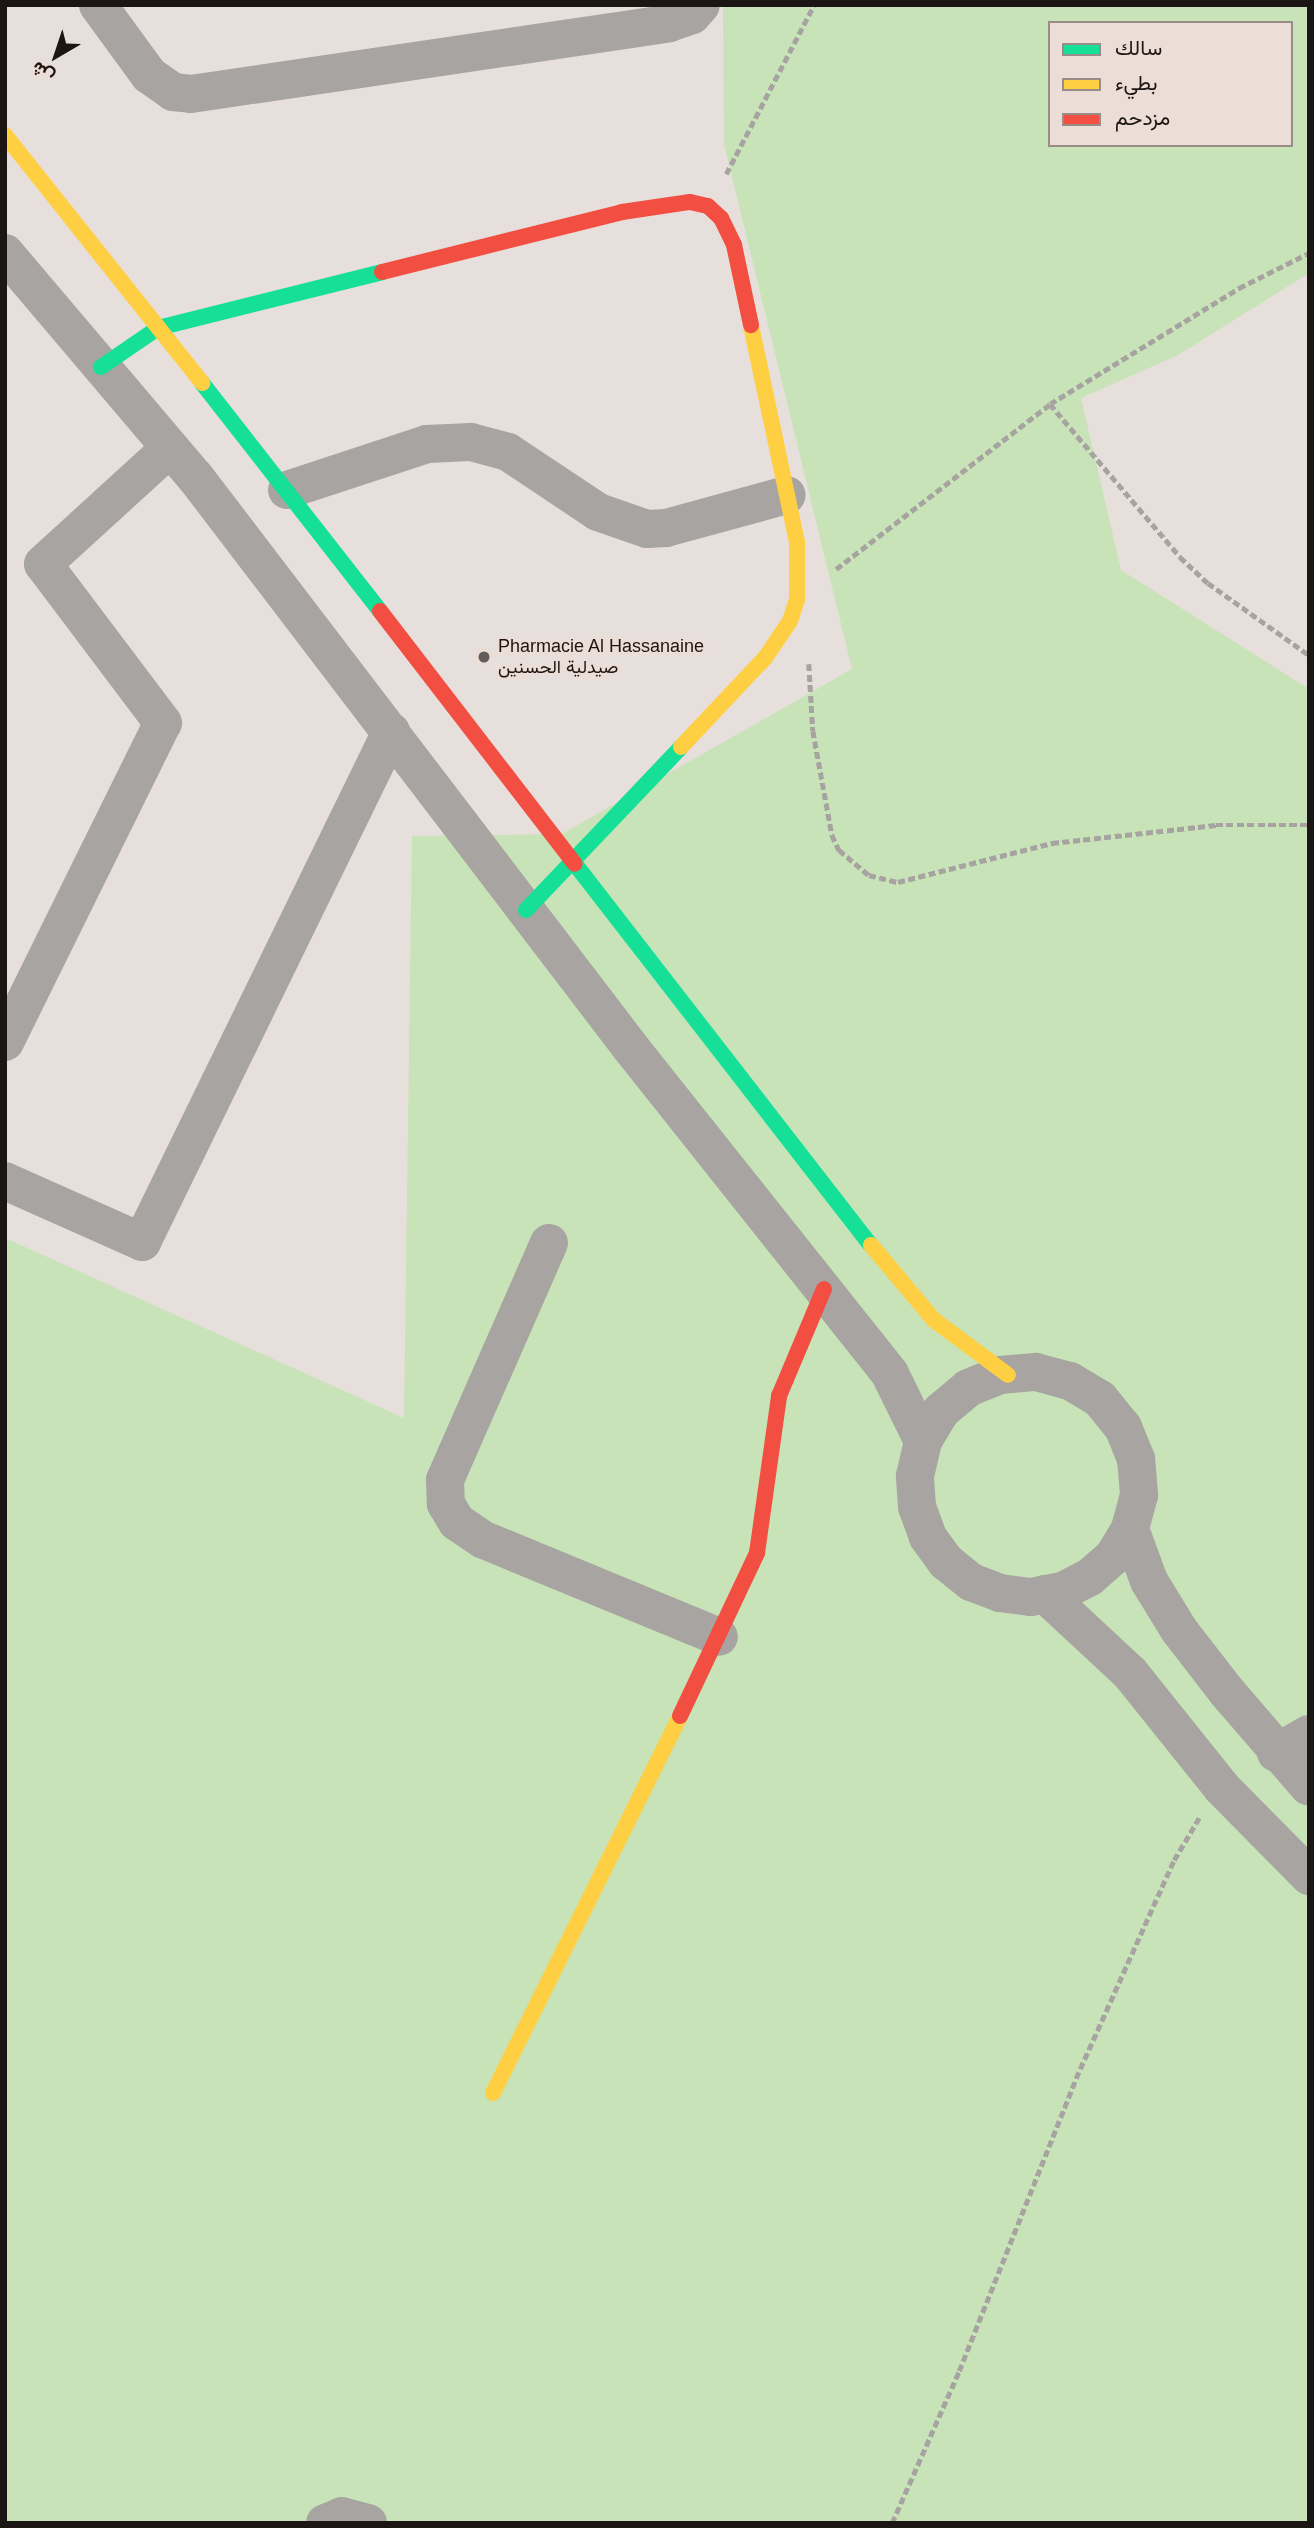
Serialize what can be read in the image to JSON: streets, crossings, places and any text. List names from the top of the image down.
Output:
{
  "places": ["Pharmacie Al Hassanaine صيدلية الحسنين"],
  "legend": ["سالك", "بطيء", "مزدحم"],
  "north": "bottom left"
}
